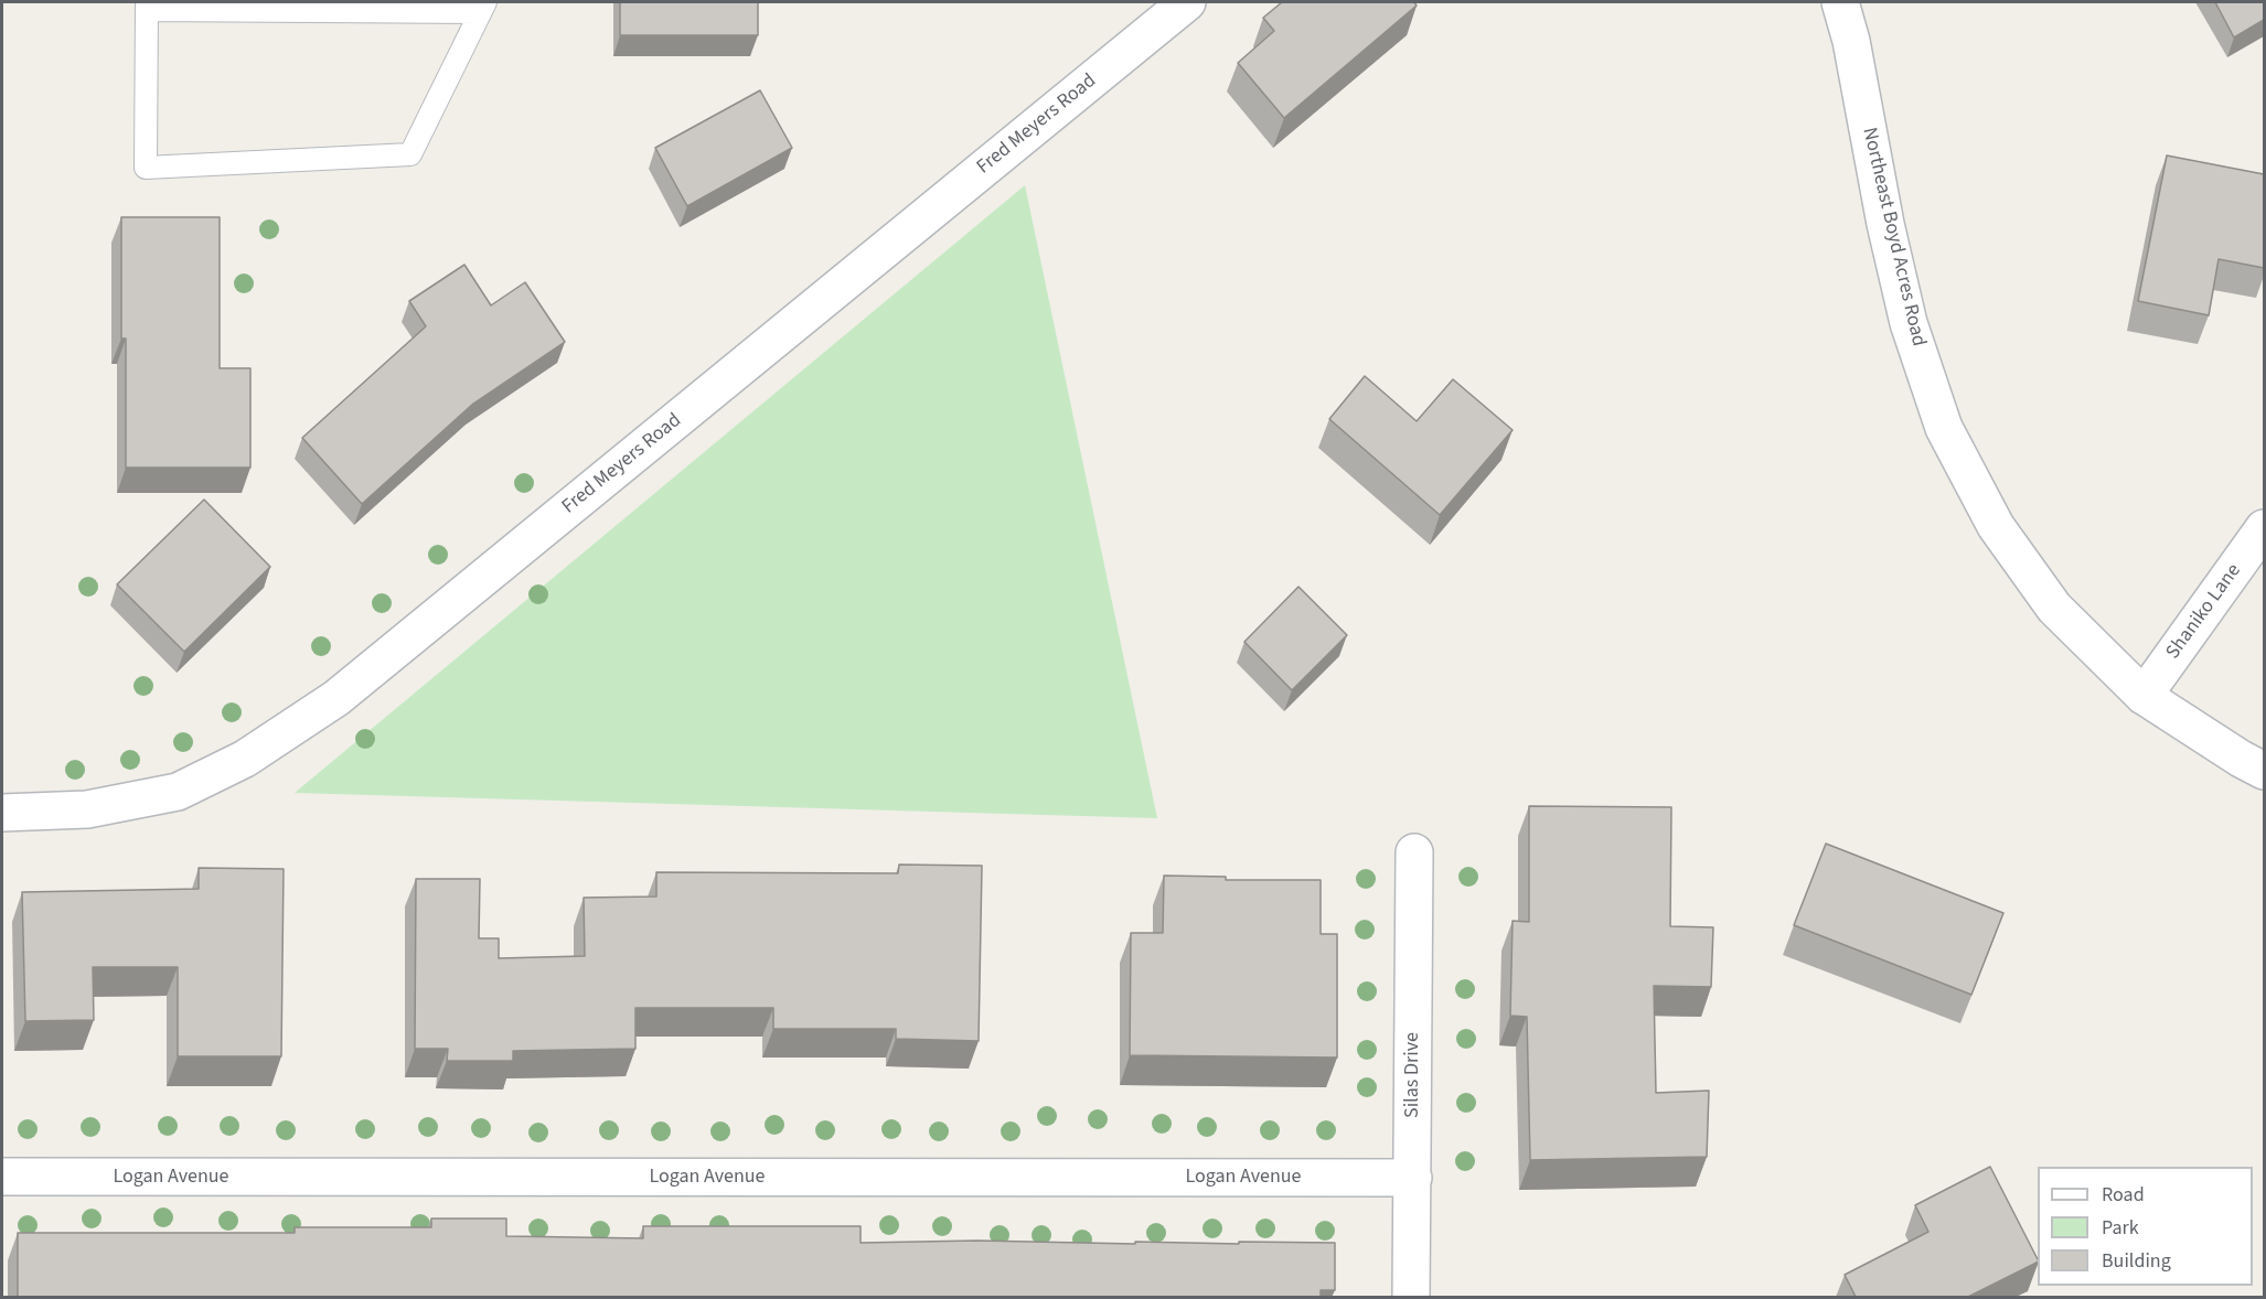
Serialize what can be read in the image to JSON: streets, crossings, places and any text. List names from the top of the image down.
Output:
{
  "streets": {
    "street": [
      "Fred Meyers Road",
      "Northeast Boyd Acres Road",
      "Shaniko Lane",
      "Silas Drive",
      "Logan Avenue"
    ]
  },
  "crossings": [
    ["Northeast Boyd Acres Road", "Shaniko Lane"],
    ["Silas Drive", "Logan Avenue"]
  ],
  "legend": ["Road", "Park", "Building"]
}
